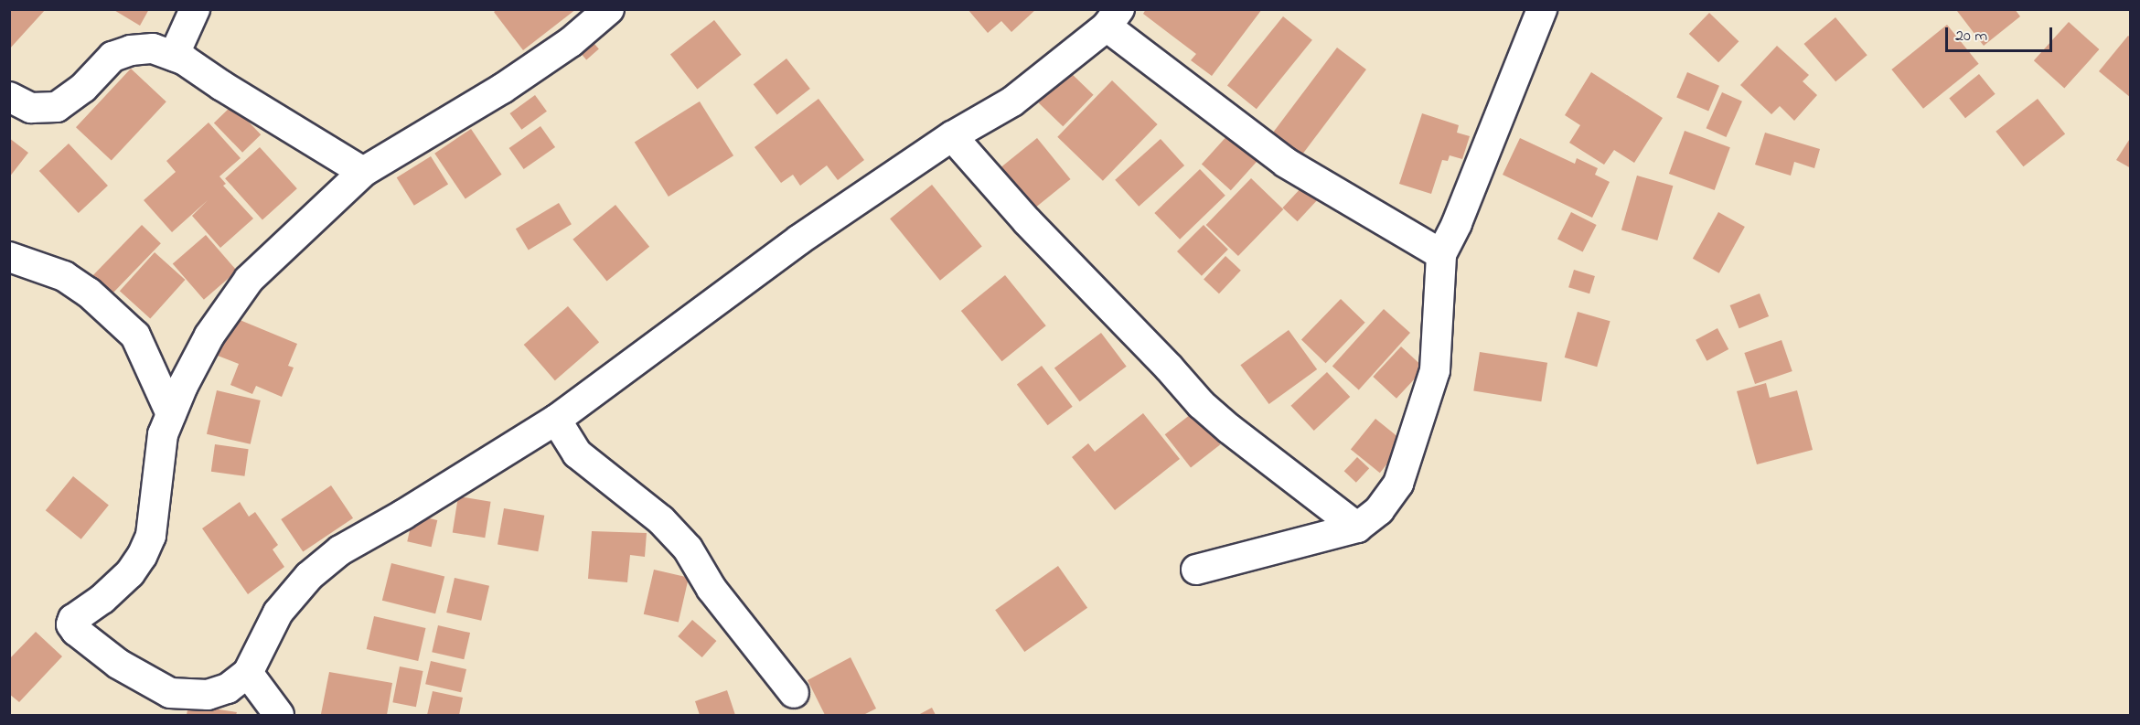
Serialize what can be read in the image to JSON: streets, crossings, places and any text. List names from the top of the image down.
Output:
{
  "scale_bar": "20 m"
}
